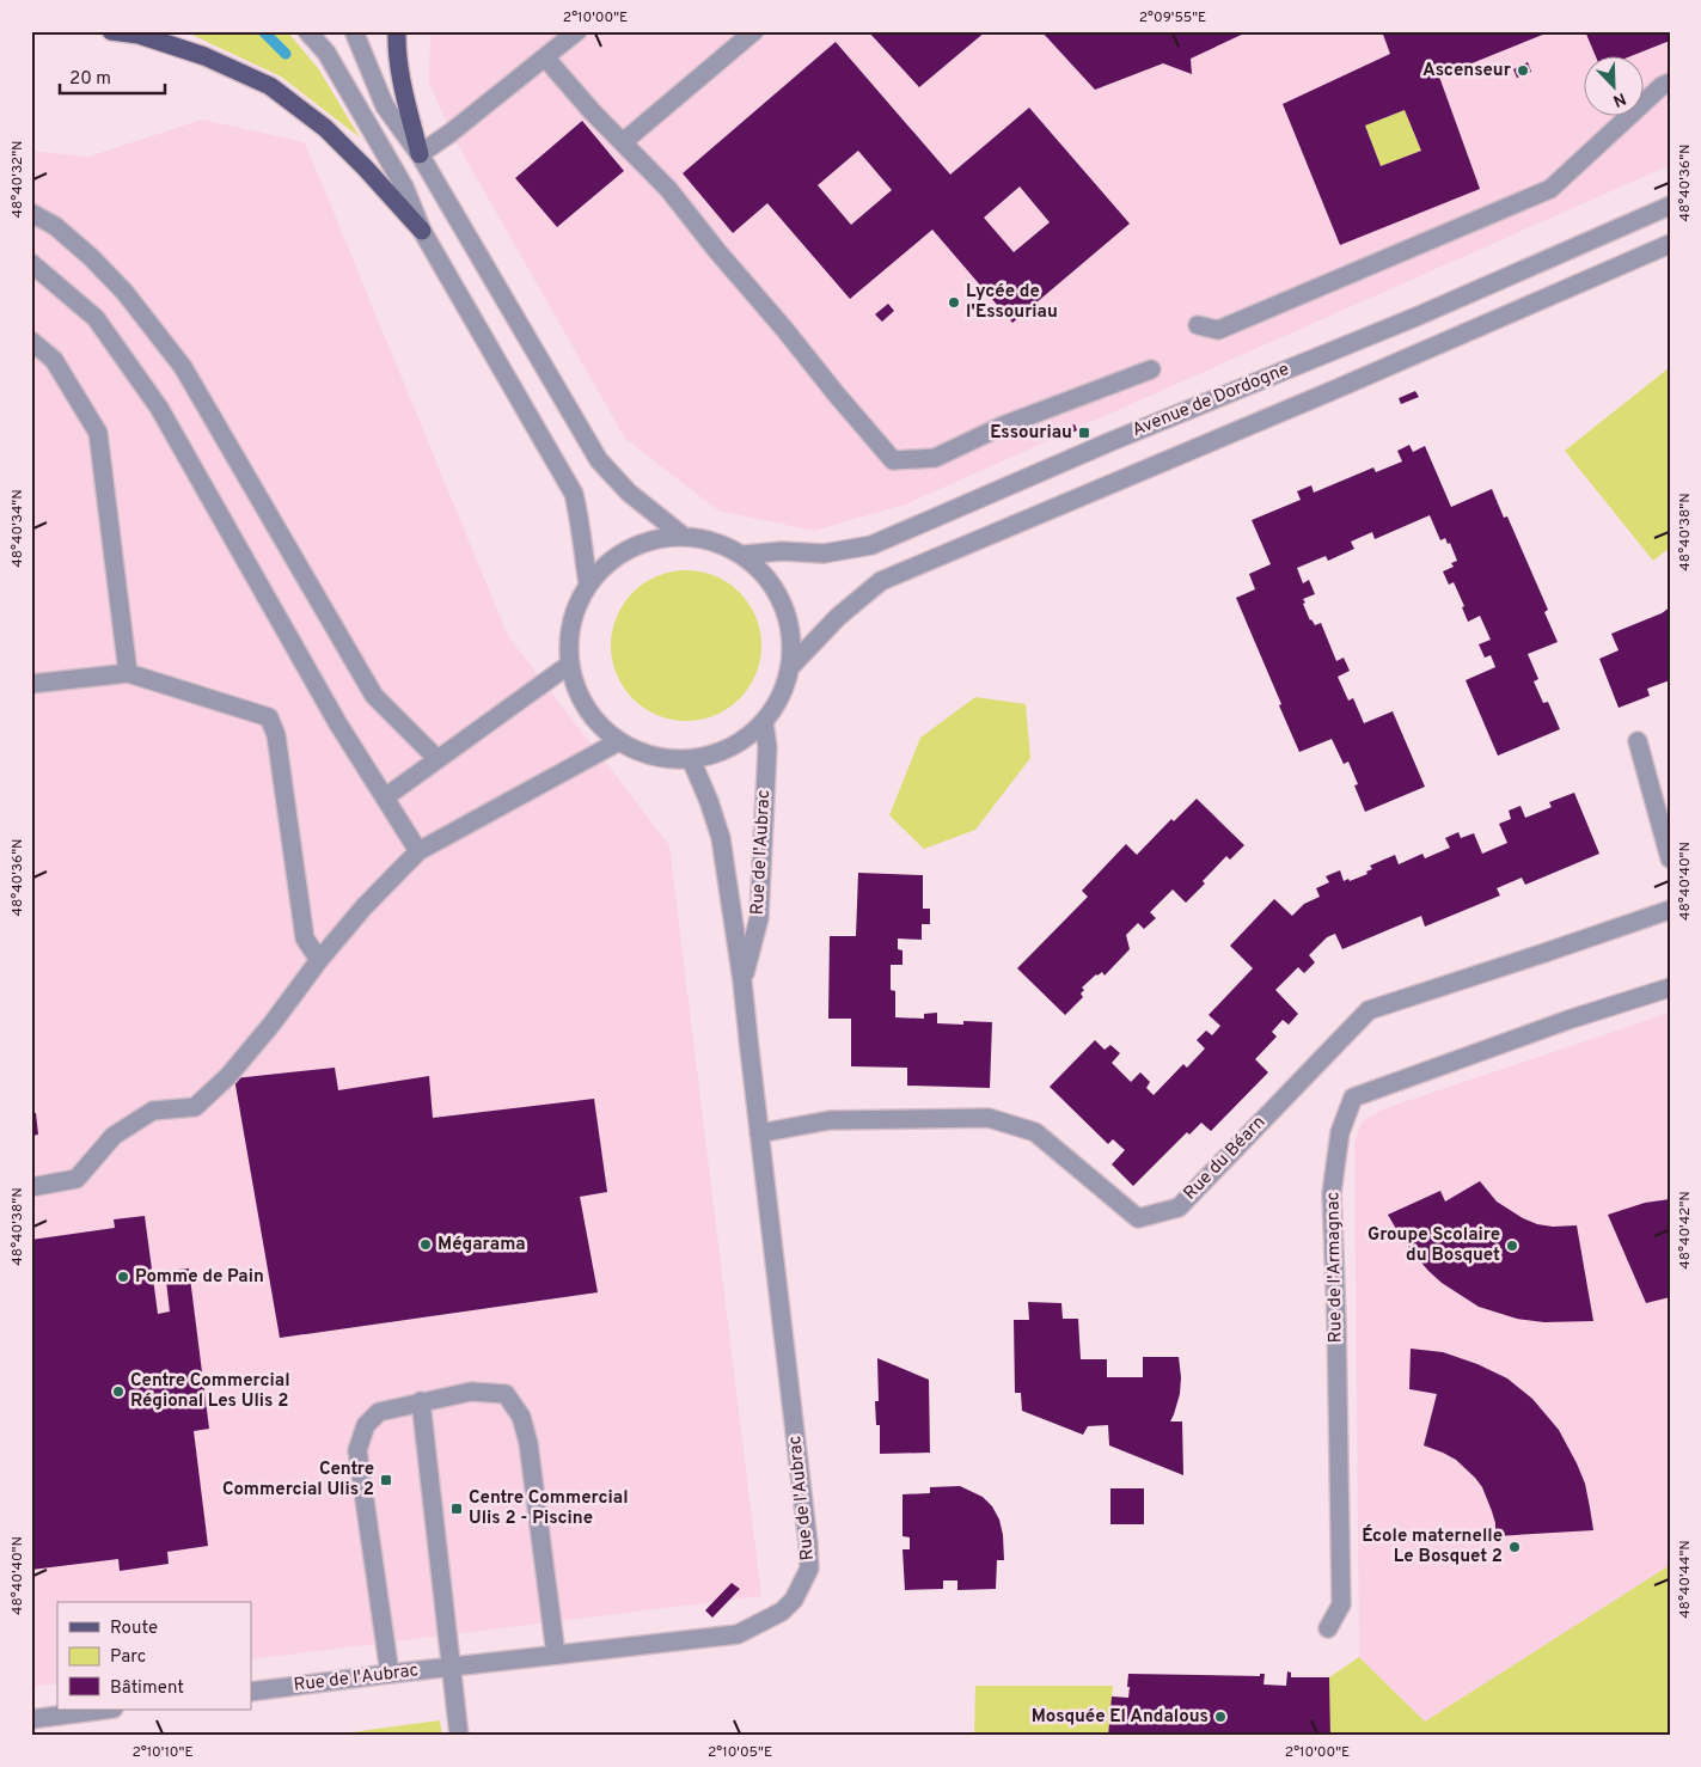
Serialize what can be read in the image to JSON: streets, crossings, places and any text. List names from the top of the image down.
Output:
{
  "streets": {
    "street": [
      "Avenue de Dordogne",
      "Rue de l'Aubrac",
      "Rue du Béarn",
      "Rue de l'Armagnac"
    ]
  },
  "crossings": [
    ["Rue de l'Aubrac", "Rue du Béarn"]
  ],
  "places": {
    "other": [
      "Ascenseur",
      "Lycée de l'Essouriau",
      "Mégarama",
      "Groupe Scolaire du Bosquet",
      "Pomme de Pain",
      "Centre Commercial Régional Les Ulis 2",
      "École maternelle Le Bosquet 2",
      "Mosquée El Andalous"
    ],
    "transit": ["Essouriau", "Centre Commercial Ulis 2", "Centre Commercial Ulis 2 - Piscine"]
  },
  "legend": ["Route", "Parc", "Bâtiment"],
  "scale_bar": "20 m",
  "north": "bottom right",
  "coordinates": [
    "2°10'00\"E",
    "2°09'55\"E",
    "48°40'32\"N",
    "48°40'36\"N",
    "48°40'34\"N",
    "48°40'38\"N",
    "48°40'40\"N",
    "48°40'42\"N",
    "48°40'44\"N",
    "2°10'10\"E",
    "2°10'05\"E"
  ]
}
